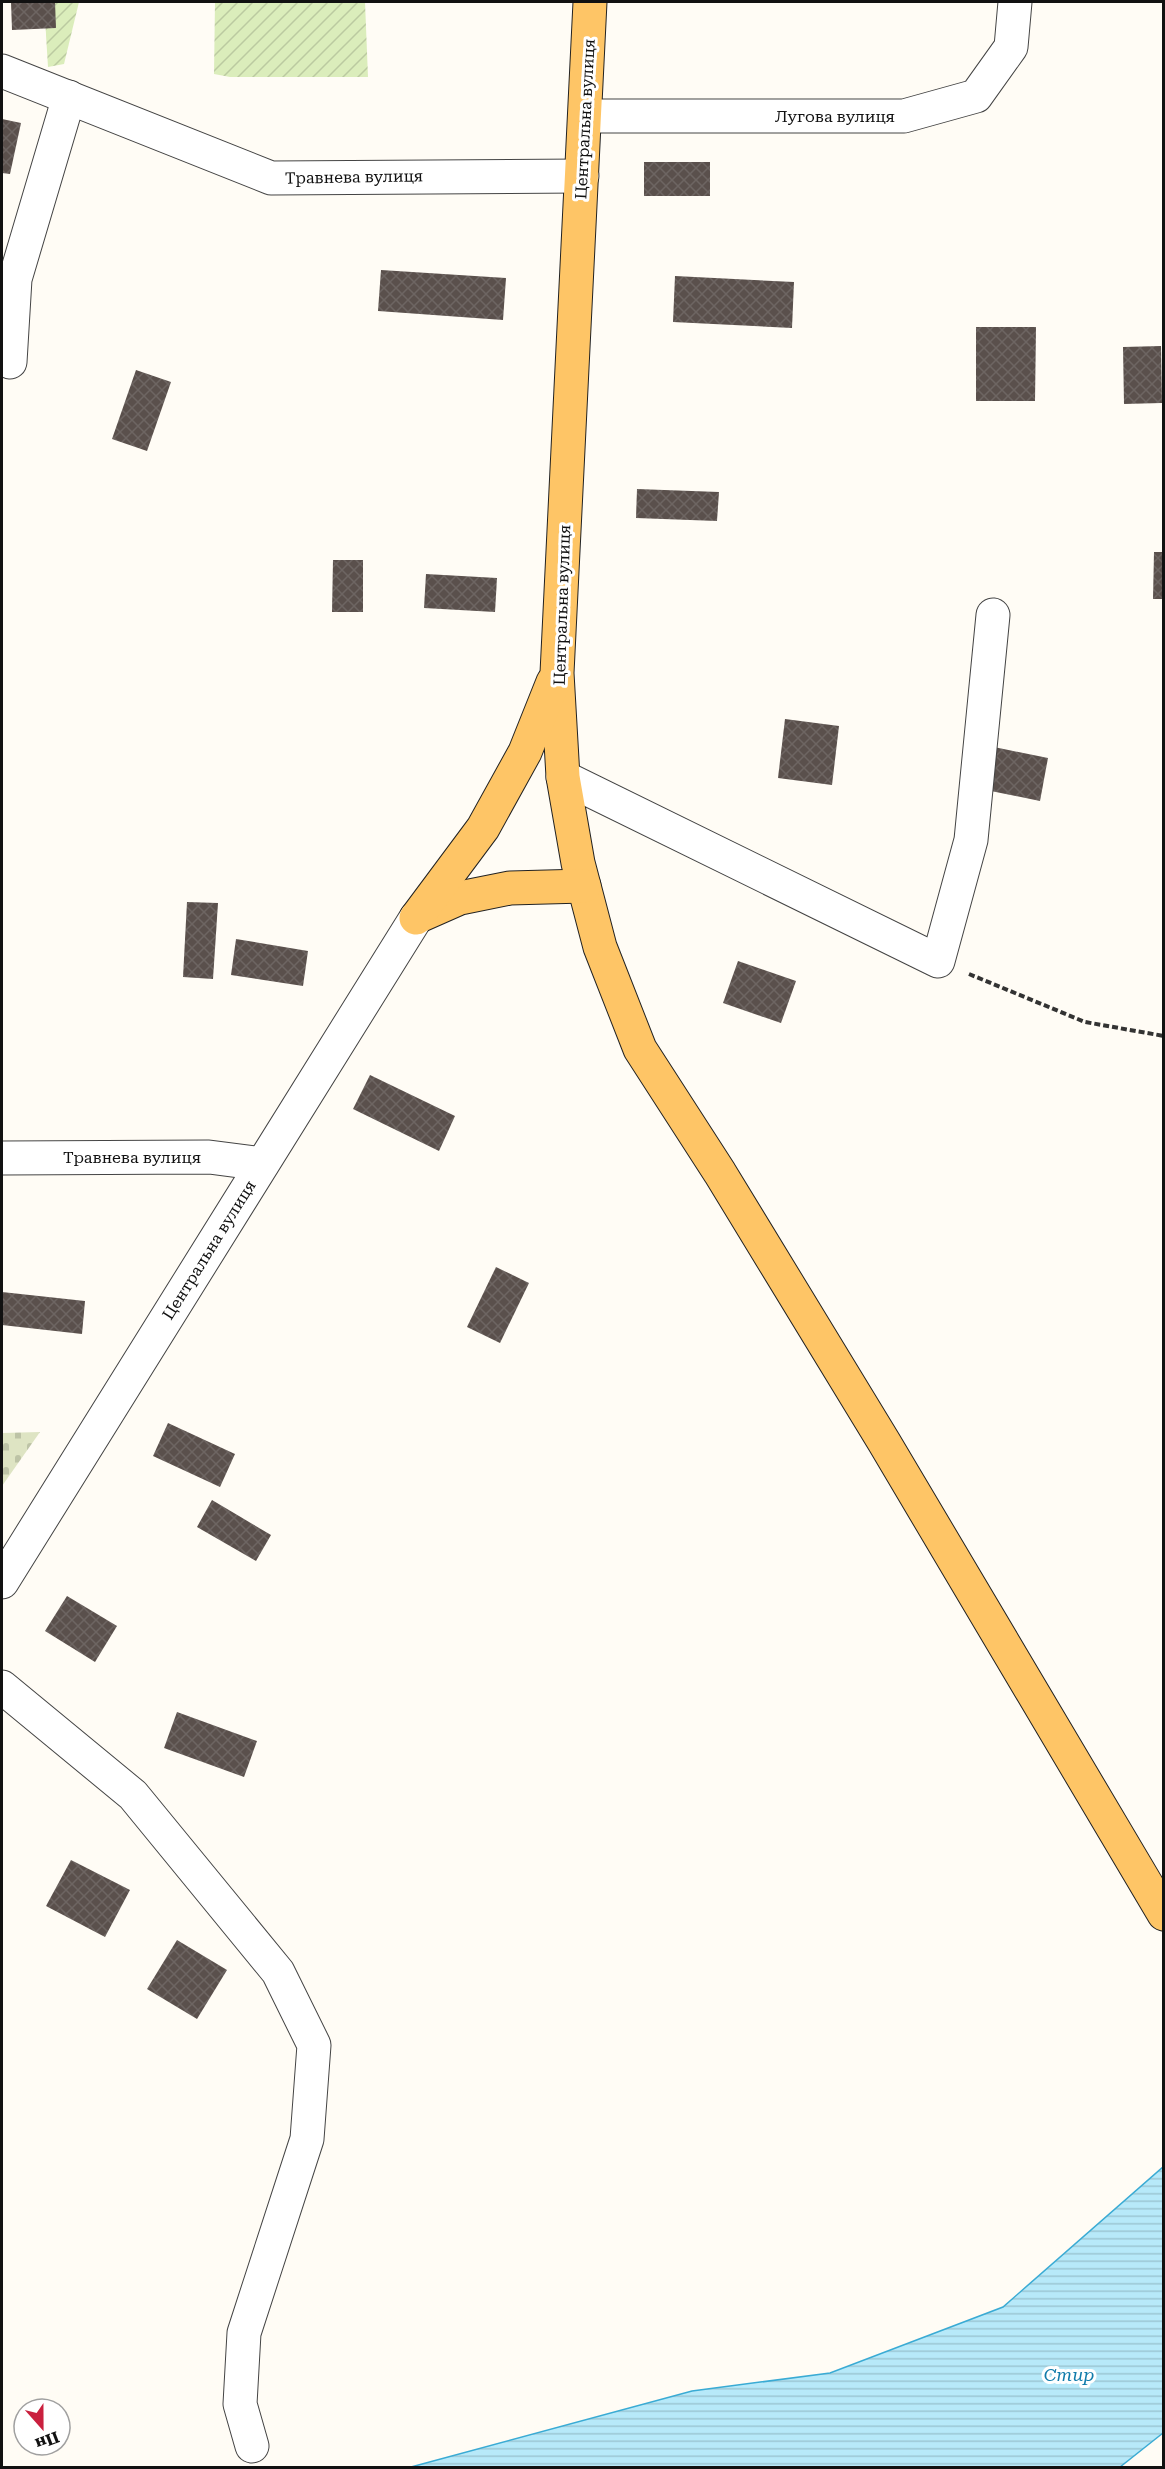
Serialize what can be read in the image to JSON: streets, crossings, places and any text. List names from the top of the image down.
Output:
{
  "streets": {
    "main road": ["Центральна вулиця"],
    "street": ["Лугова вулиця", "Травнева вулиця"]
  },
  "crossings": [
    ["Лугова вулиця", "Центральна вулиця"],
    ["Центральна вулиця", "Травнева вулиця"]
  ],
  "water": ["Стир"],
  "north": "bottom"
}
